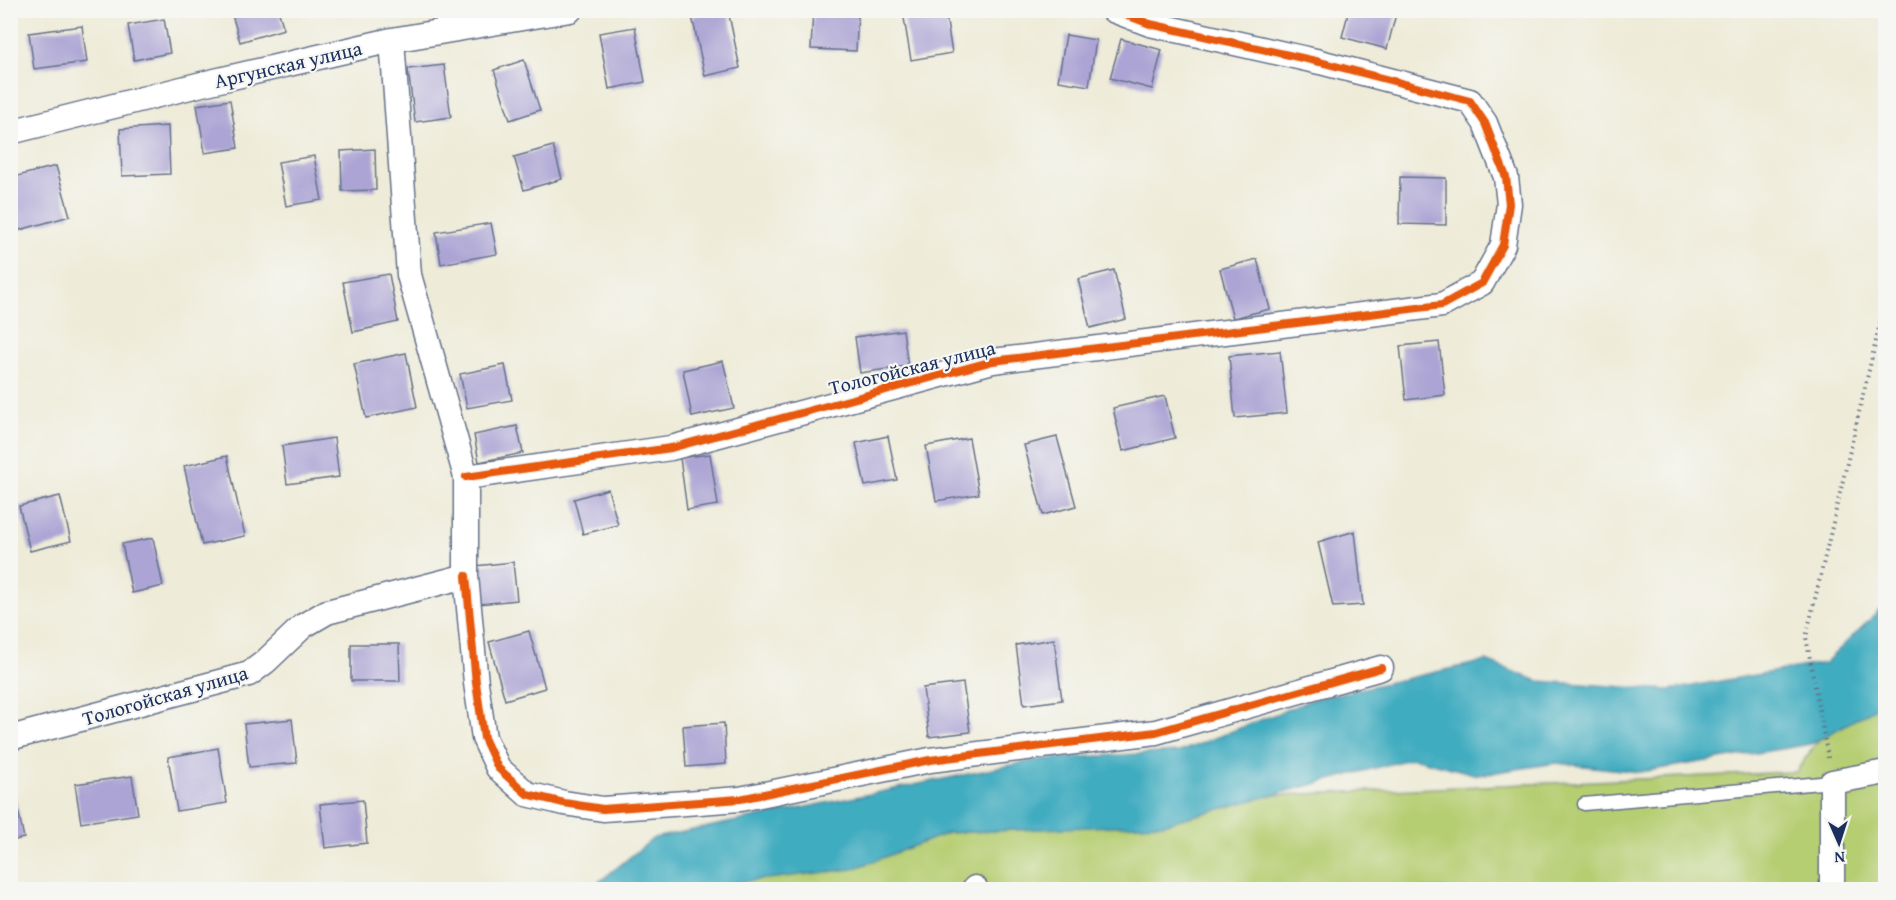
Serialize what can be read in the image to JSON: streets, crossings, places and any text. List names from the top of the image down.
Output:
{
  "streets": {
    "street": ["Аргунская улица", "Тологойская улица"]
  },
  "north": "bottom"
}
